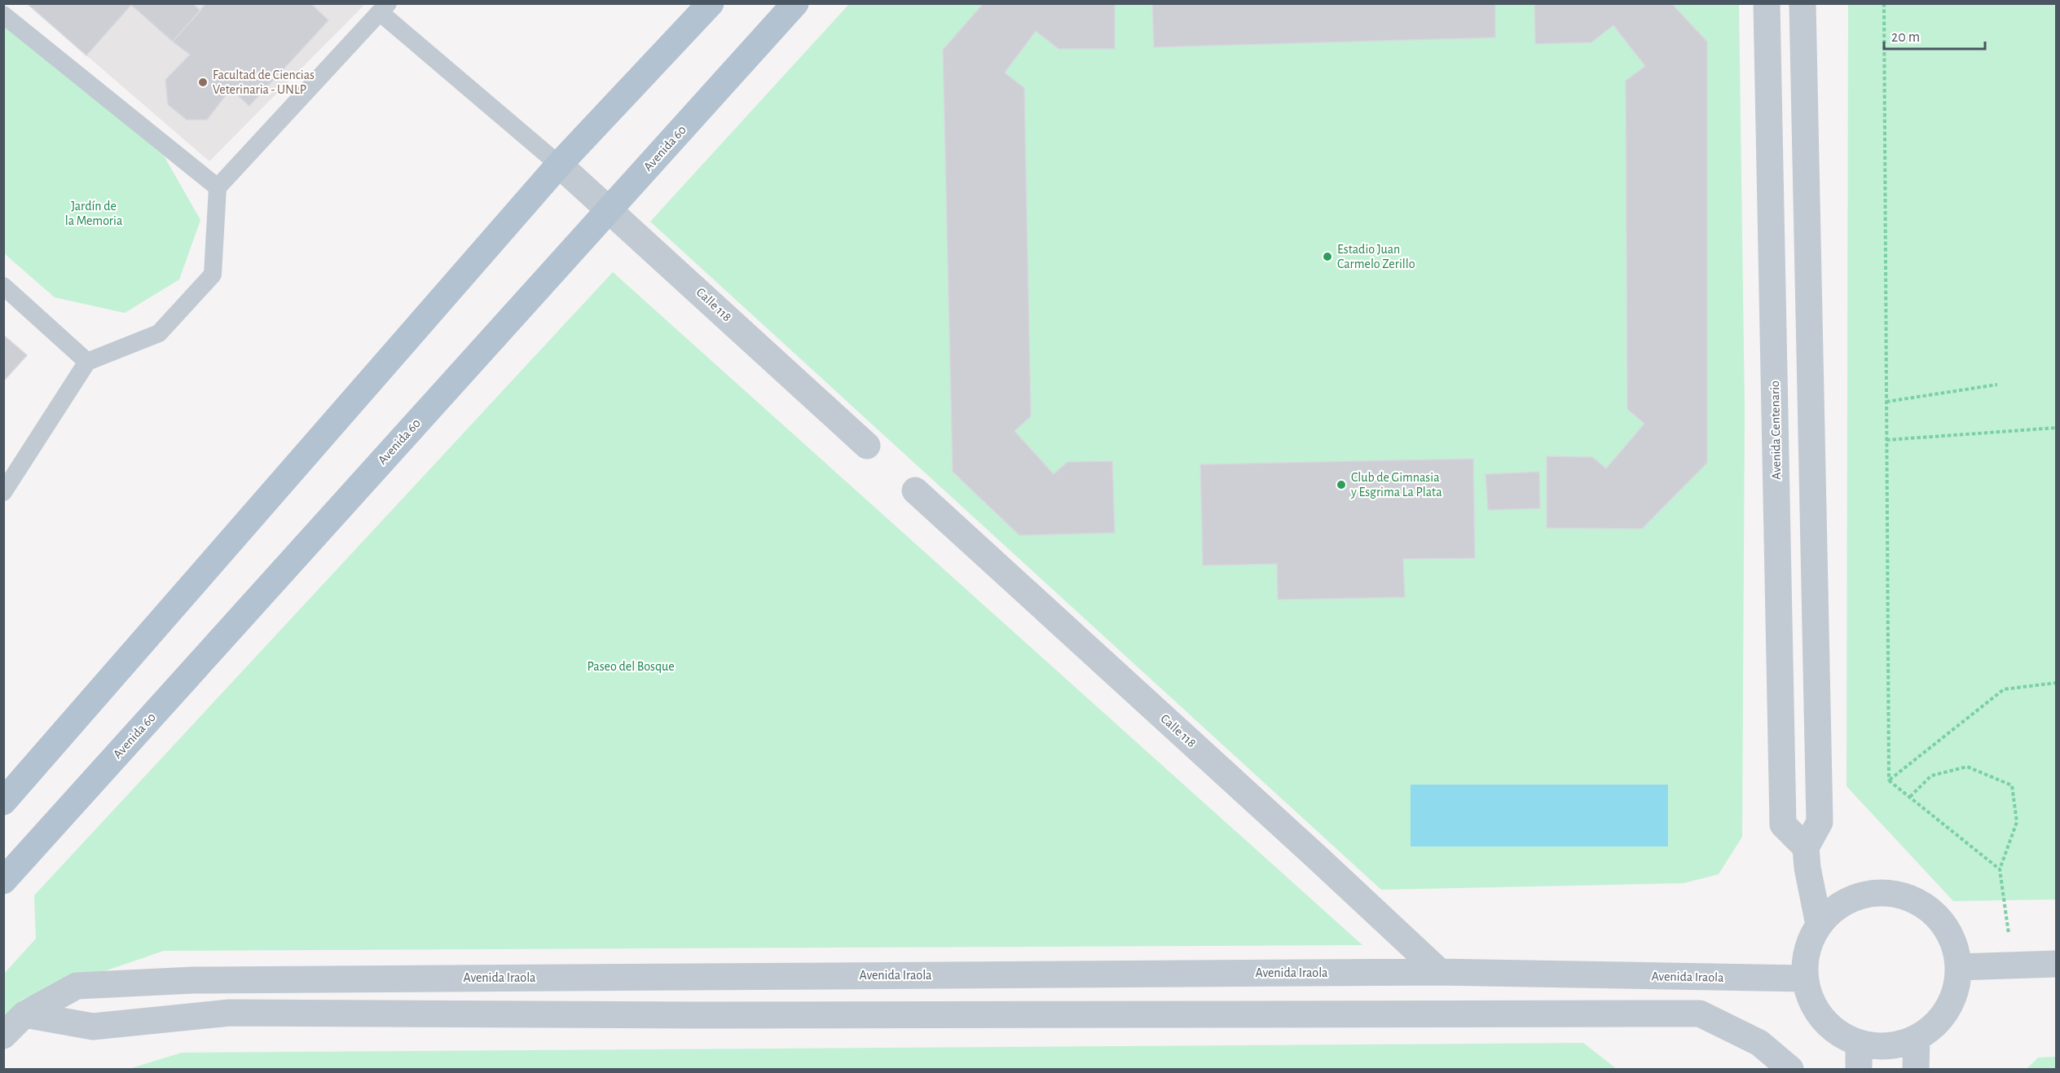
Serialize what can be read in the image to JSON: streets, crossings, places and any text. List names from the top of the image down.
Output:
{
  "streets": {
    "main road": ["Avenida 60"],
    "street": ["Calle 118", "Avenida Centenario", "Avenida Iraola"]
  },
  "crossings": [
    ["Avenida 60", "Calle 118"],
    ["Calle 118", "Avenida Iraola"]
  ],
  "parks": ["Jardín de la Memoria", "Paseo del Bosque"],
  "places": ["Facultad de Ciencias Veterinaria - UNLP", "Estadio Juan Carmelo Zerillo", "Club de Gimnasia y Esgrima La Plata"],
  "scale_bar": "20 m"
}
